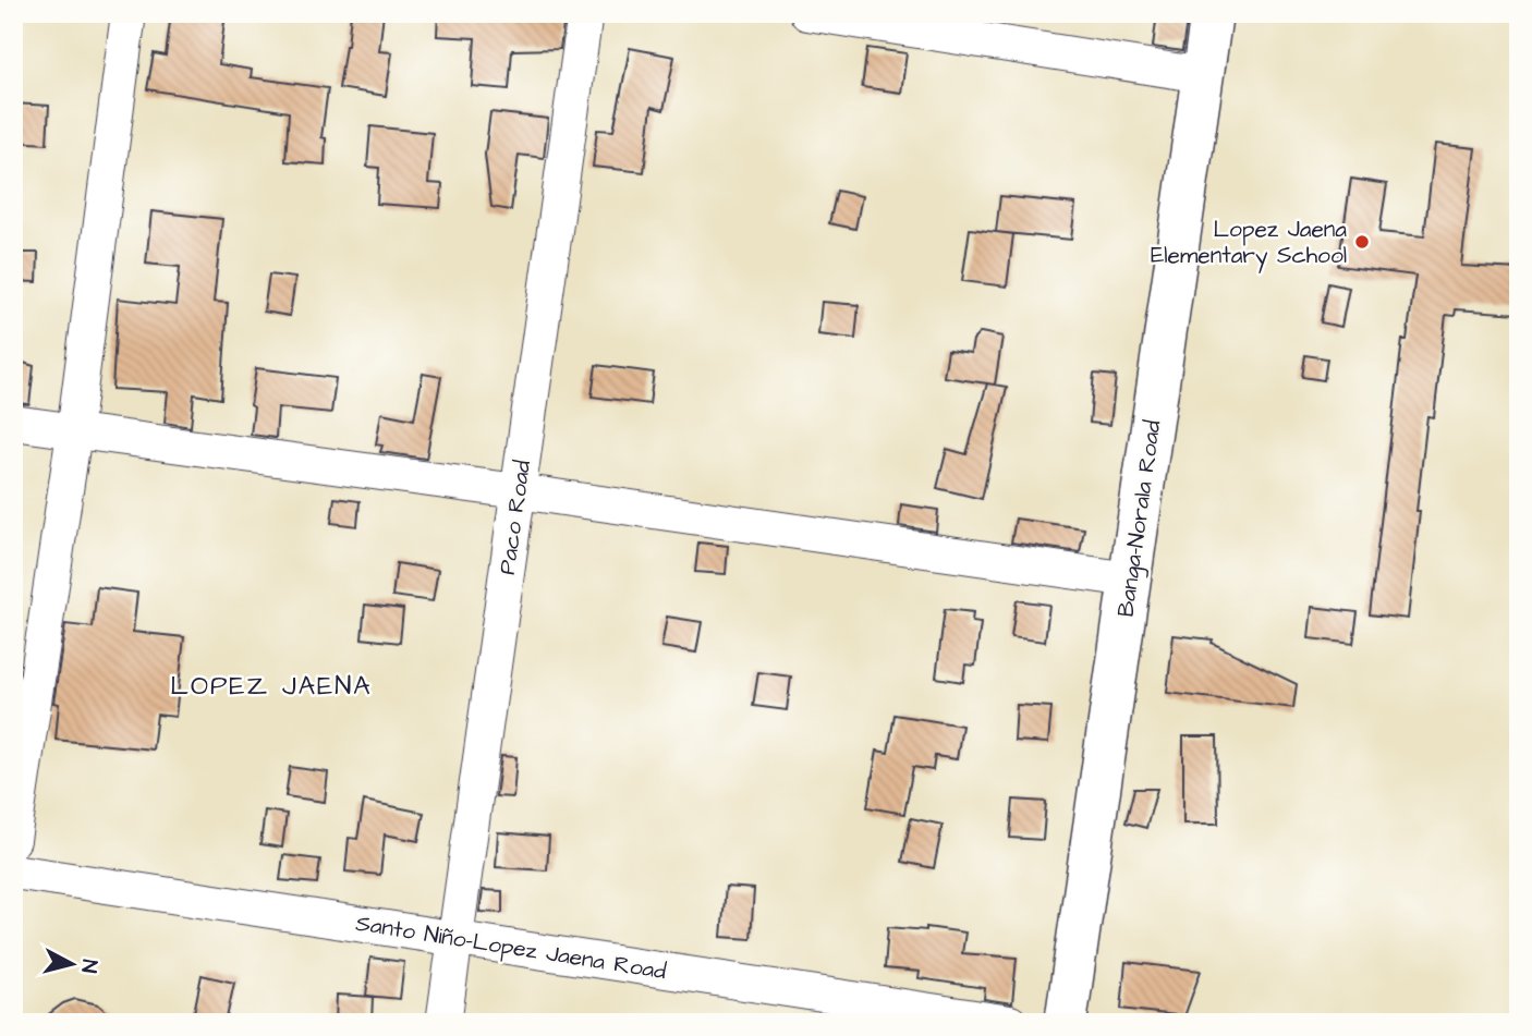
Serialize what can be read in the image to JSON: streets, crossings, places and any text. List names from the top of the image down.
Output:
{
  "streets": {
    "main road": ["Banga-Norala Road"],
    "street": ["Paco Road", "Santo Niño-Lopez Jaena Road"]
  },
  "crossings": [
    ["Paco Road", "Santo Niño-Lopez Jaena Road"]
  ],
  "districts": ["LOPEZ JAENA"],
  "places": ["Lopez Jaena Elementary School"],
  "north": "right"
}
